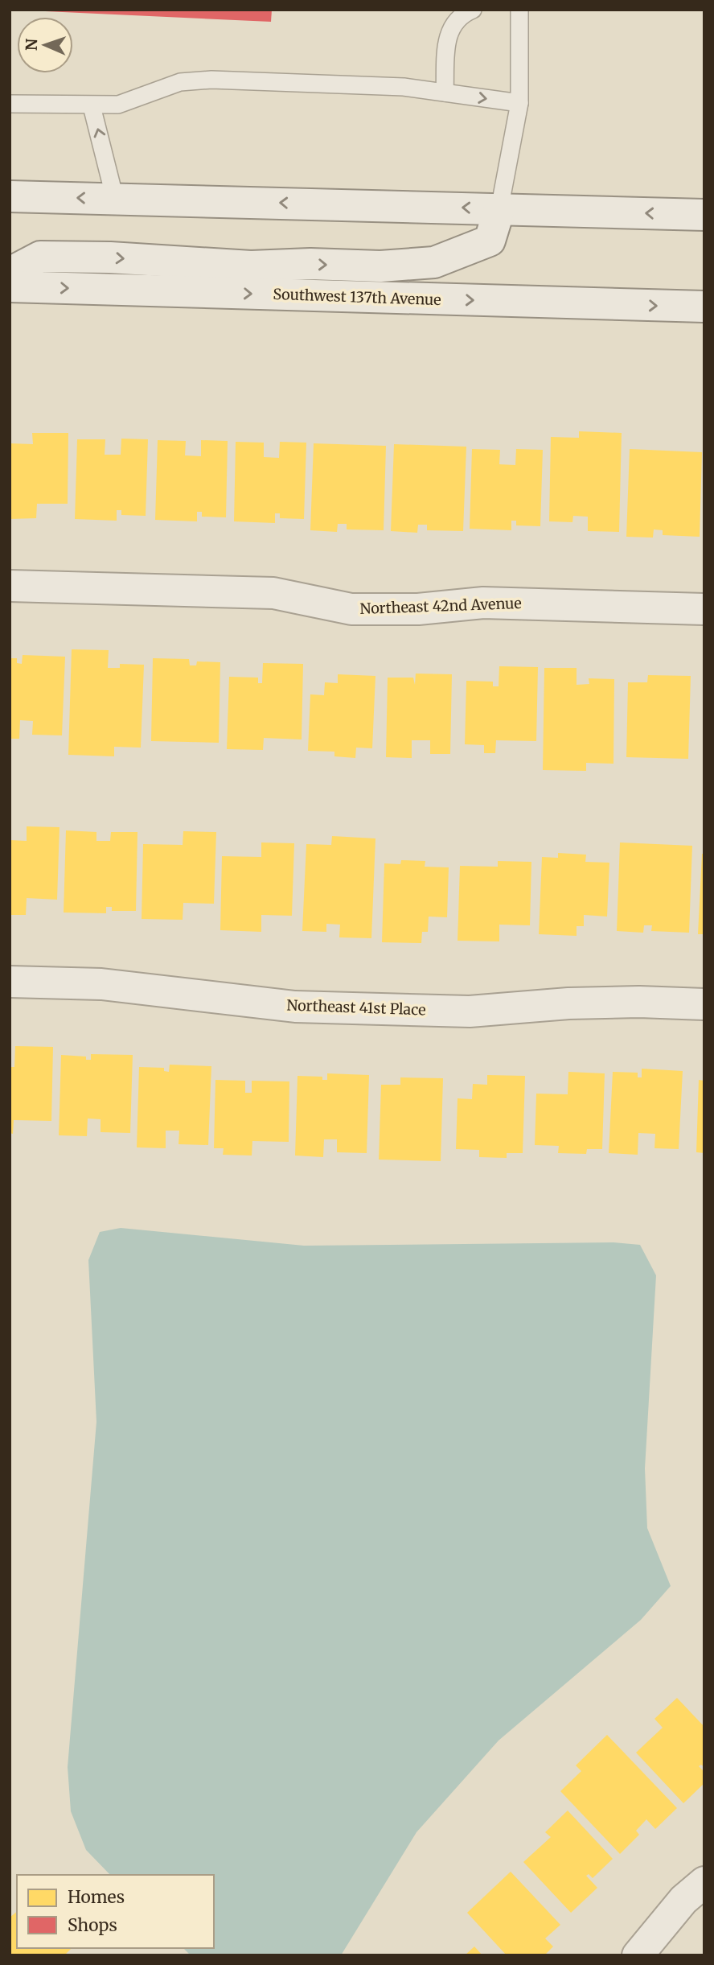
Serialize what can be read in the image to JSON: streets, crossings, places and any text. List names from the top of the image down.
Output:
{
  "streets": {
    "main road": ["Southwest 137th Avenue", "Northeast 42nd Avenue", "Northeast 41st Place"]
  },
  "legend": ["Homes", "Shops"],
  "north": "left"
}
